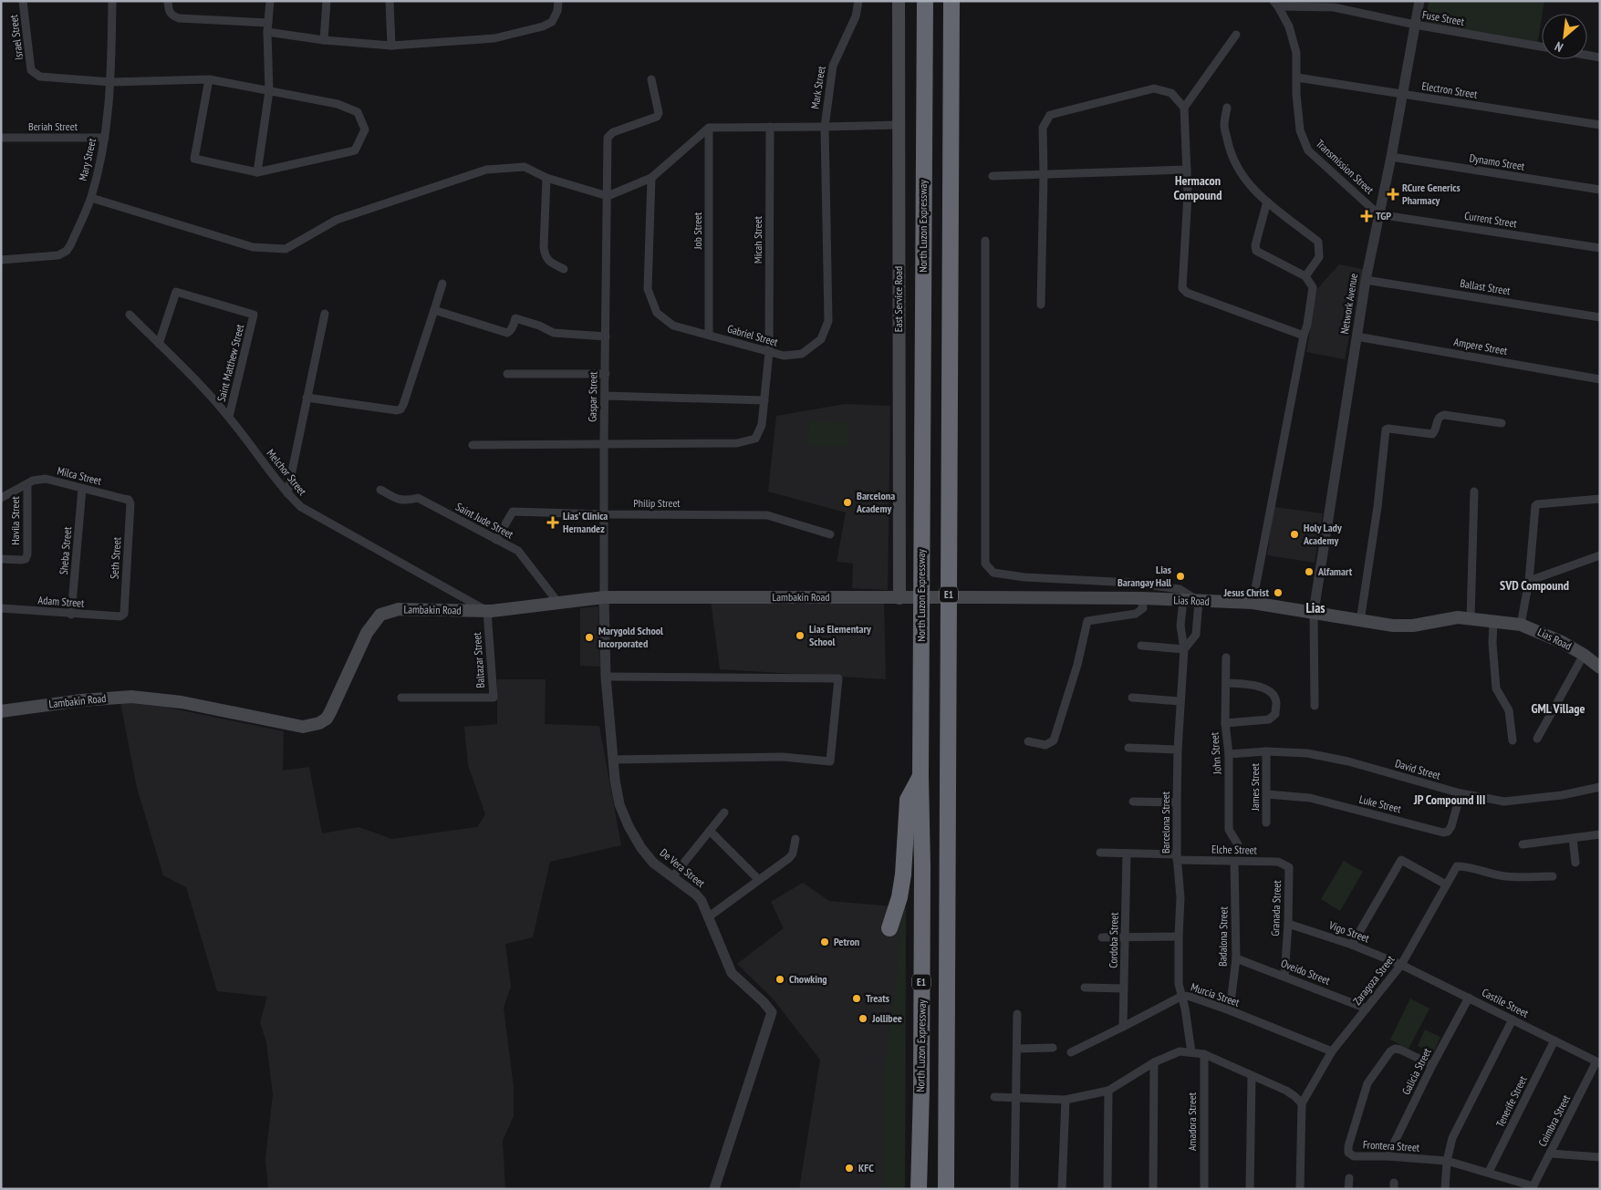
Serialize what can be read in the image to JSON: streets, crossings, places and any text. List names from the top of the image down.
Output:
{
  "streets": {
    "highway": ["North Luzon Expressway", "E1"],
    "main road": ["East Service Road", "Lambakin Road", "Lias Road"],
    "street": [
      "Fuse Street",
      "Israel Street",
      "Mark Street",
      "Electron Street",
      "Beriah Street",
      "Mary Street",
      "Dynamo Street",
      "Transmission Street",
      "Current Street",
      "Job Street",
      "Micah Street",
      "Ballast Street",
      "Network Avenue",
      "Gabriel Street",
      "Ampere Street",
      "Saint Matthew Street",
      "Gaspar Street",
      "Melchor Street",
      "Milca Street",
      "Philip Street",
      "Havila Street",
      "Saint Jude Street",
      "Sheba Street",
      "Seth Street",
      "Adam Street",
      "Baltazar Street",
      "John Street",
      "David Street",
      "James Street",
      "Luke Street",
      "Barcelona Street",
      "Elche Street",
      "De Vera Street",
      "Granada Street",
      "Vigo Street",
      "Badalona Street",
      "Cordoba Street",
      "Oveido Street",
      "Zaragoza Street",
      "Murcia Street",
      "Castile Street",
      "Galicia Street",
      "Tenerife Street",
      "Coimbra Street",
      "Amadora Street",
      "Frontera Street"
    ]
  },
  "crossings": [
    ["Fuse Street", "Transmission Street"],
    ["Fuse Street", "Network Avenue"],
    ["Israel Street", "Mary Street"],
    ["Mark Street", "Gabriel Street"],
    ["Electron Street", "Transmission Street"],
    ["Electron Street", "Network Avenue"],
    ["Beriah Street", "Mary Street"],
    ["Dynamo Street", "Network Avenue"],
    ["Transmission Street", "Current Street"],
    ["Transmission Street", "Network Avenue"],
    ["Current Street", "Network Avenue"],
    ["Job Street", "Gabriel Street"],
    ["Micah Street", "Gabriel Street"],
    ["Micah Street", "Gaspar Street"],
    ["Ballast Street", "Network Avenue"],
    ["East Service Road", "Lambakin Road"],
    ["East Service Road", "Lias Road"],
    ["Network Avenue", "Ampere Street"],
    ["Network Avenue", "Lias Road"],
    ["Saint Matthew Street", "Melchor Street"],
    ["Gaspar Street", "Philip Street"],
    ["Gaspar Street", "Lambakin Road"],
    ["Gaspar Street", "De Vera Street"],
    ["Melchor Street", "Lambakin Road"],
    ["Melchor Street", "Baltazar Street"],
    ["Milca Street", "Havila Street"],
    ["Milca Street", "Sheba Street"],
    ["Milca Street", "Seth Street"],
    ["Philip Street", "Saint Jude Street"],
    ["Saint Jude Street", "Lambakin Road"],
    ["Sheba Street", "Adam Street"],
    ["Seth Street", "Adam Street"],
    ["Lambakin Road", "Lias Road"],
    ["Lambakin Road", "Baltazar Street"],
    ["Lambakin Road", "De Vera Street"],
    ["Lias Road", "Barcelona Street"],
    ["John Street", "David Street"],
    ["David Street", "James Street"],
    ["David Street", "Luke Street"],
    ["James Street", "Luke Street"],
    ["Barcelona Street", "Elche Street"],
    ["Barcelona Street", "Murcia Street"],
    ["Elche Street", "Granada Street"],
    ["Elche Street", "Badalona Street"],
    ["Elche Street", "Cordoba Street"],
    ["Granada Street", "Vigo Street"],
    ["Granada Street", "Oveido Street"],
    ["Vigo Street", "Zaragoza Street"],
    ["Vigo Street", "Castile Street"],
    ["Badalona Street", "Oveido Street"],
    ["Badalona Street", "Murcia Street"],
    ["Cordoba Street", "Murcia Street"],
    ["Oveido Street", "Zaragoza Street"],
    ["Zaragoza Street", "Murcia Street"],
    ["Zaragoza Street", "Castile Street"],
    ["Castile Street", "Galicia Street"],
    ["Castile Street", "Tenerife Street"],
    ["Castile Street", "Coimbra Street"],
    ["Galicia Street", "Frontera Street"],
    ["Tenerife Street", "Frontera Street"],
    ["Coimbra Street", "Frontera Street"]
  ],
  "districts": [
    "Hermacon Compound",
    "SVD Compound",
    "Lias",
    "GML Village",
    "JP Compound III"
  ],
  "places": {
    "health": ["RCure Generics Pharmacy", "TGP", "Lias' Clinica Hernandez"],
    "other": [
      "Barcelona Academy",
      "Holy Lady Academy",
      "Alfamart",
      "Lias Barangay Hall",
      "Jesus Christ",
      "Lias Elementary School",
      "Marygold School Incorporated",
      "Petron",
      "Chowking",
      "Treats",
      "Jollibee",
      "KFC"
    ]
  },
  "north": "bottom left"
}
